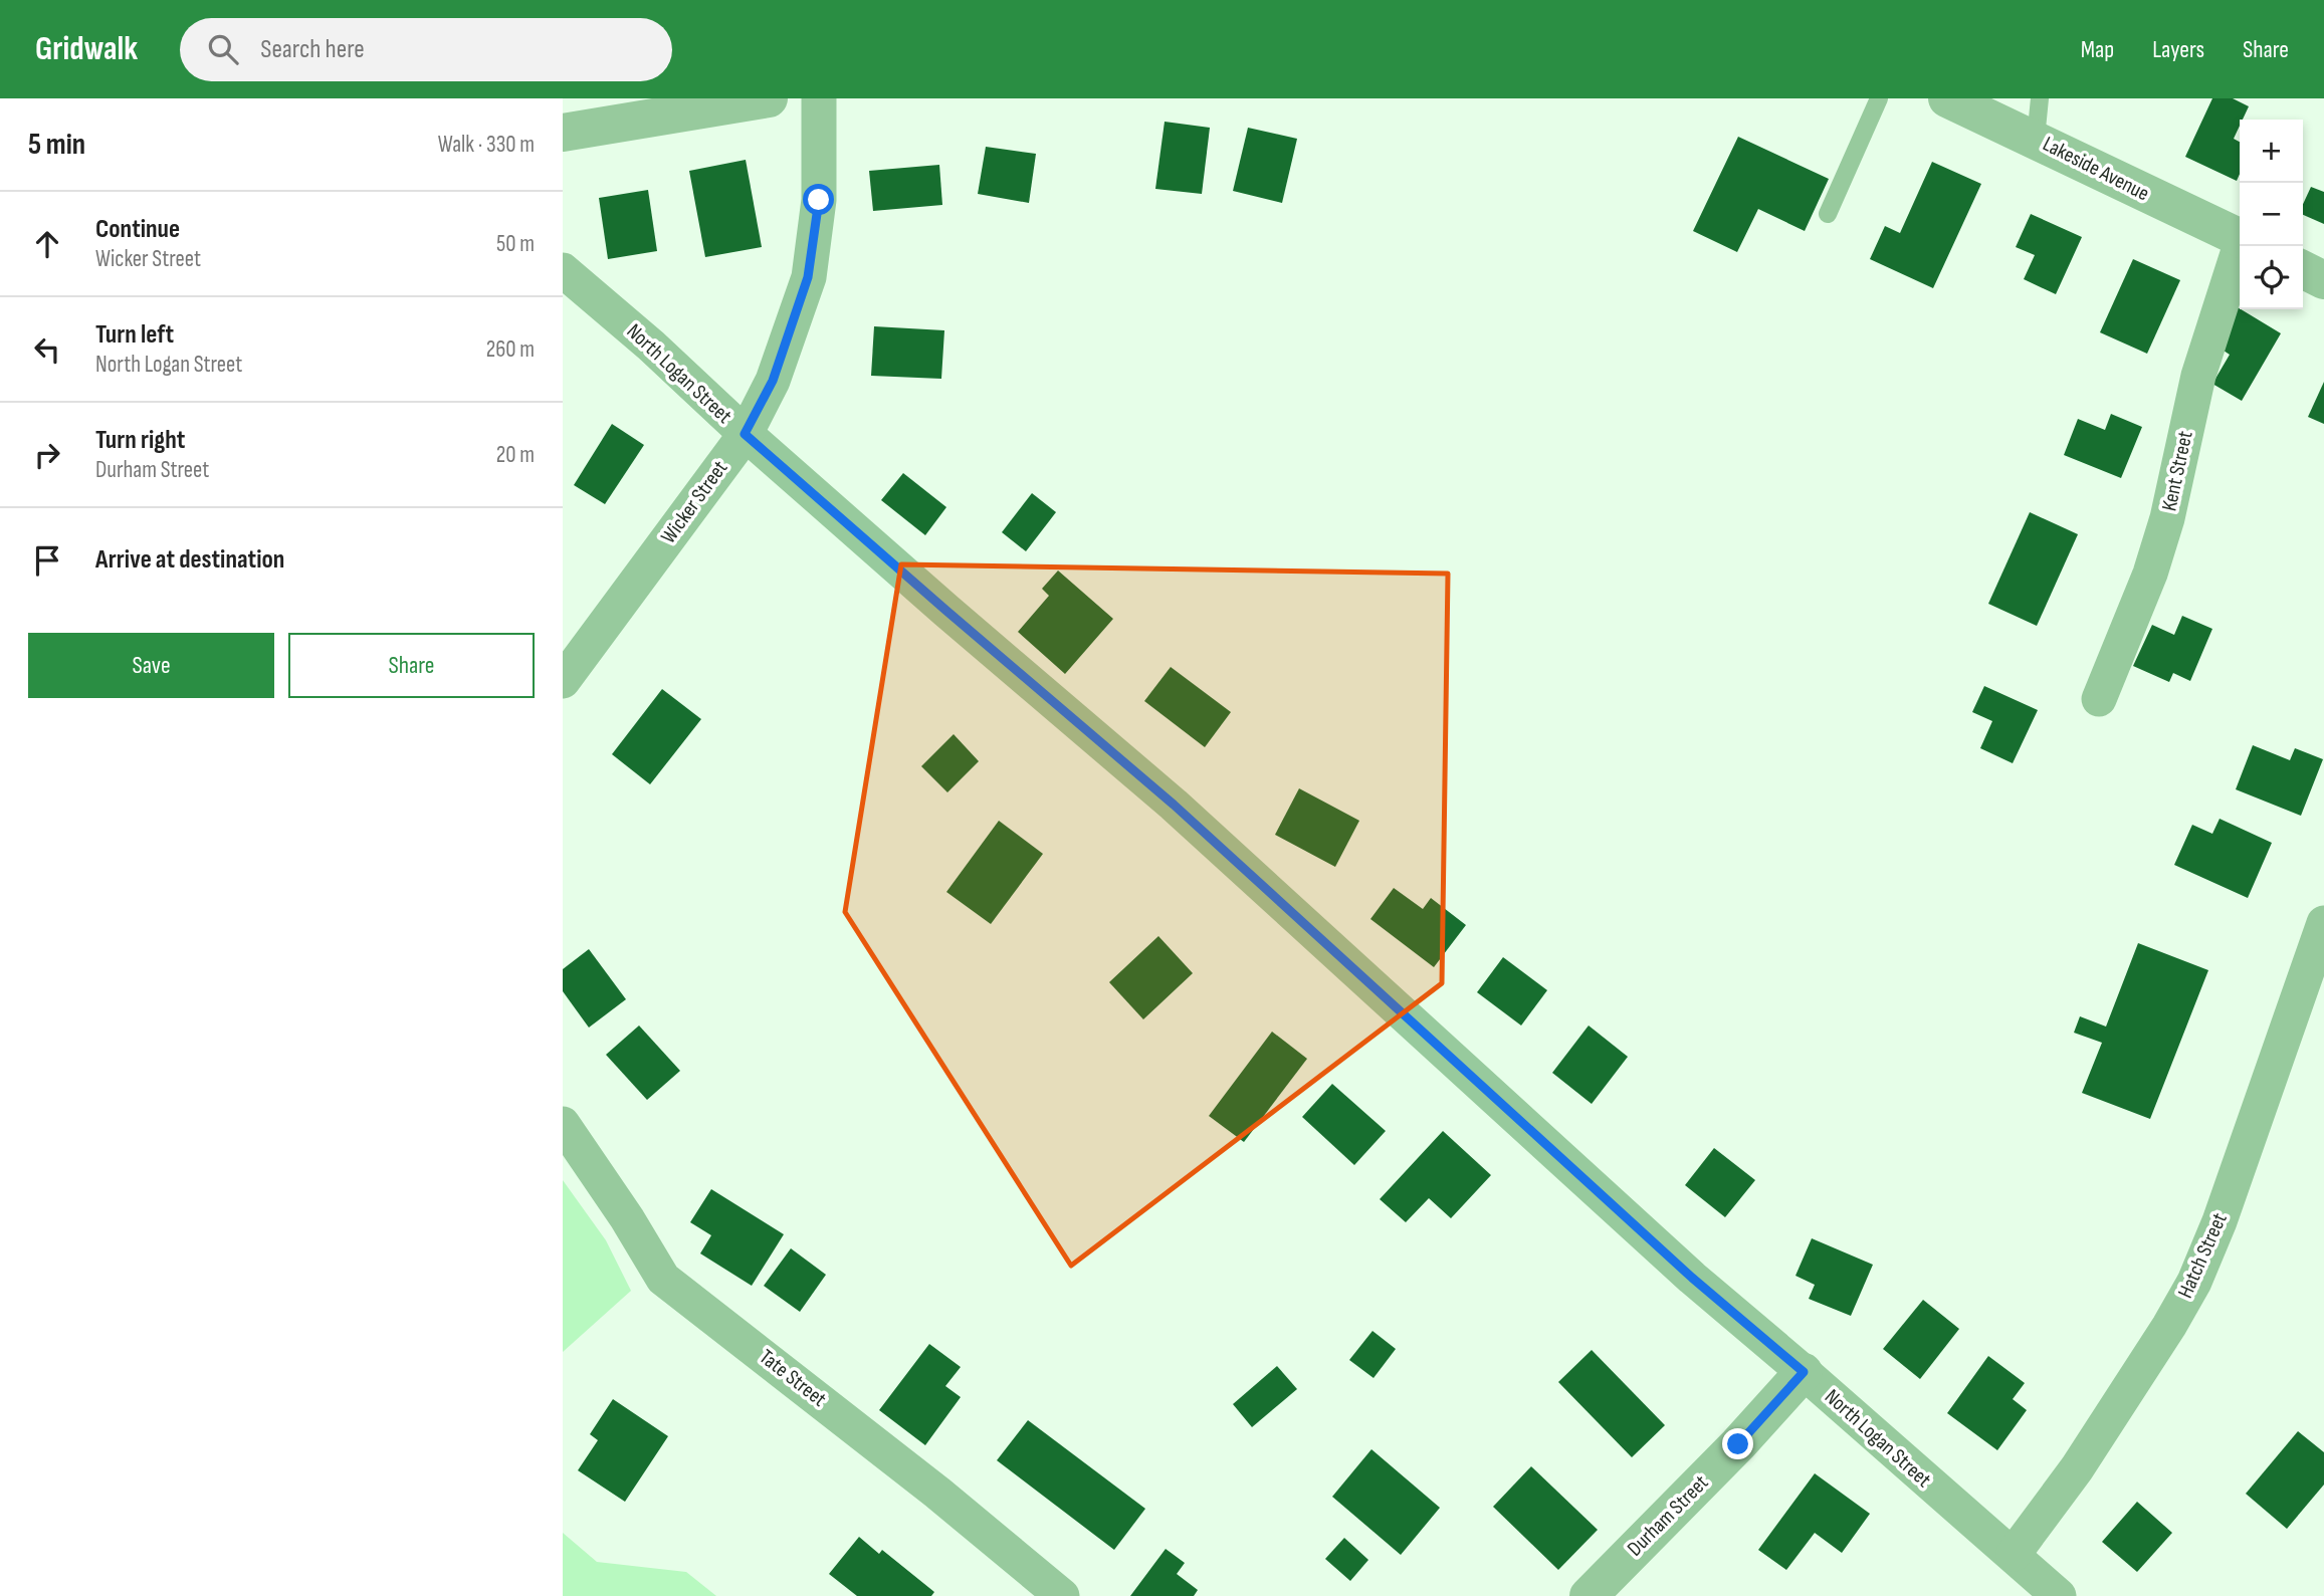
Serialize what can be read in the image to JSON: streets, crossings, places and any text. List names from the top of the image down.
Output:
{
  "streets": {
    "street": [
      "Lakeside Avenue",
      "North Logan Street",
      "Kent Street",
      "Wicker Street",
      "Hatch Street",
      "Tate Street",
      "Durham Street"
    ]
  },
  "crossings": [
    ["North Logan Street", "Wicker Street"],
    ["North Logan Street", "Hatch Street"],
    ["North Logan Street", "Durham Street"]
  ],
  "page": {
    "header": "Gridwalk",
    "search": "Search here",
    "nav": ["Map", "Layers", "Share"],
    "heading": ["5 min", "Walk · 330 m"],
    "map_buttons": ["+", "−"],
    "list": [
      ["Continue", "Wicker Street", "50 m"],
      ["Turn left", "North Logan Street", "260 m"],
      ["Turn right", "Durham Street", "20 m"],
      "Arrive at destination"
    ],
    "buttons": ["Save", "Share"]
  }
}
